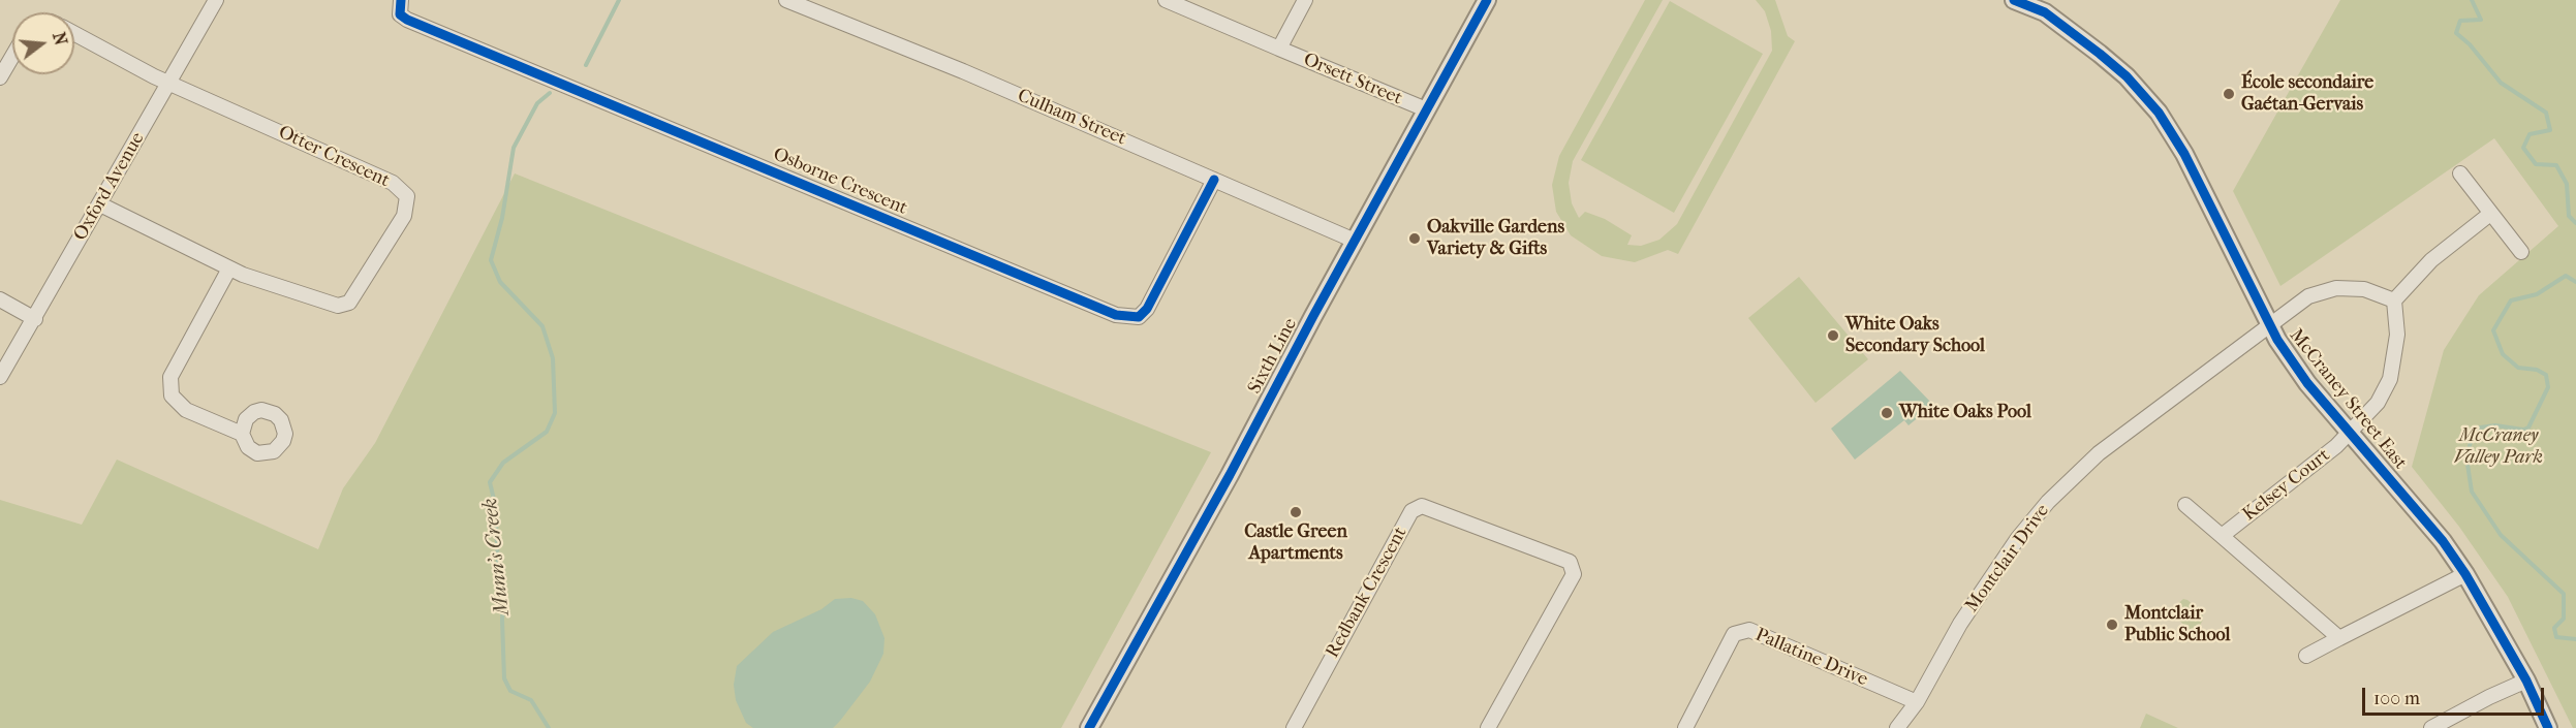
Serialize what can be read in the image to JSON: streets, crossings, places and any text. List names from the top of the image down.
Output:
{
  "streets": {
    "street": [
      "Orsett Street",
      "Culham Street",
      "Otter Crescent",
      "Osborne Crescent",
      "Oxford Avenue",
      "Sixth Line",
      "McCraney Street East",
      "Kelsey Court",
      "Montclair Drive",
      "Redbank Crescent",
      "Pallatine Drive"
    ]
  },
  "crossings": [
    ["Orsett Street", "Sixth Line"],
    ["Culham Street", "Osborne Crescent"],
    ["Culham Street", "Sixth Line"],
    ["Otter Crescent", "Oxford Avenue"],
    ["McCraney Street East", "Kelsey Court"],
    ["McCraney Street East", "Montclair Drive"],
    ["Kelsey Court", "Montclair Drive"],
    ["Montclair Drive", "Pallatine Drive"]
  ],
  "water": ["Munn's Creek"],
  "parks": ["McCraney Valley Park"],
  "places": [
    "École secondaire Gaétan-Gervais",
    "Oakville Gardens Variety & Gifts",
    "White Oaks Secondary School",
    "White Oaks Pool",
    "Castle Green Apartments",
    "Montclair Public School"
  ],
  "scale_bar": "100 m",
  "north": "right"
}
